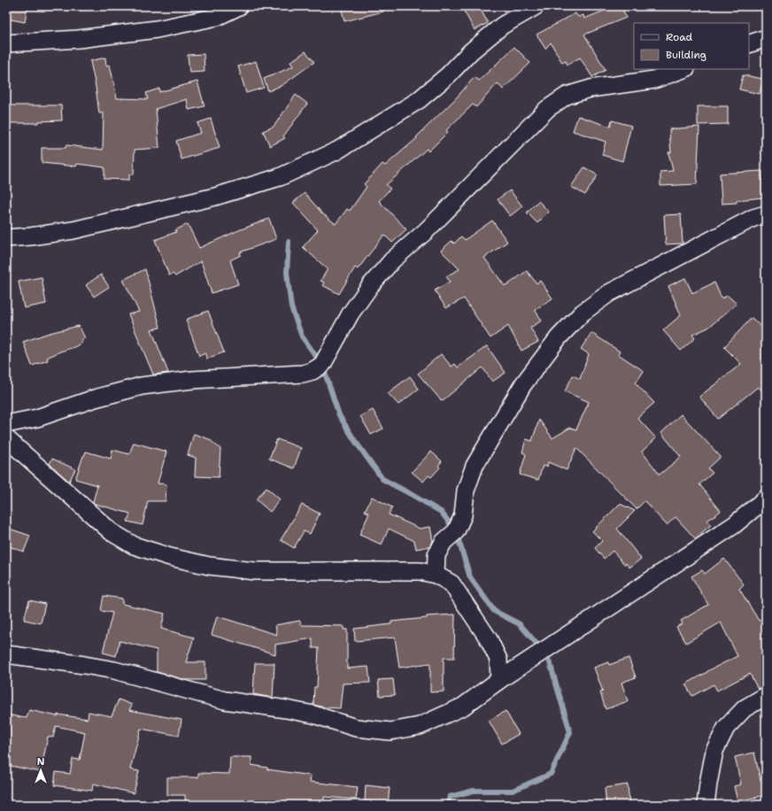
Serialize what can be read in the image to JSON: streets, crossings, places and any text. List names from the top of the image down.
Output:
{
  "legend": ["Road", "Building"],
  "north": "top"
}
